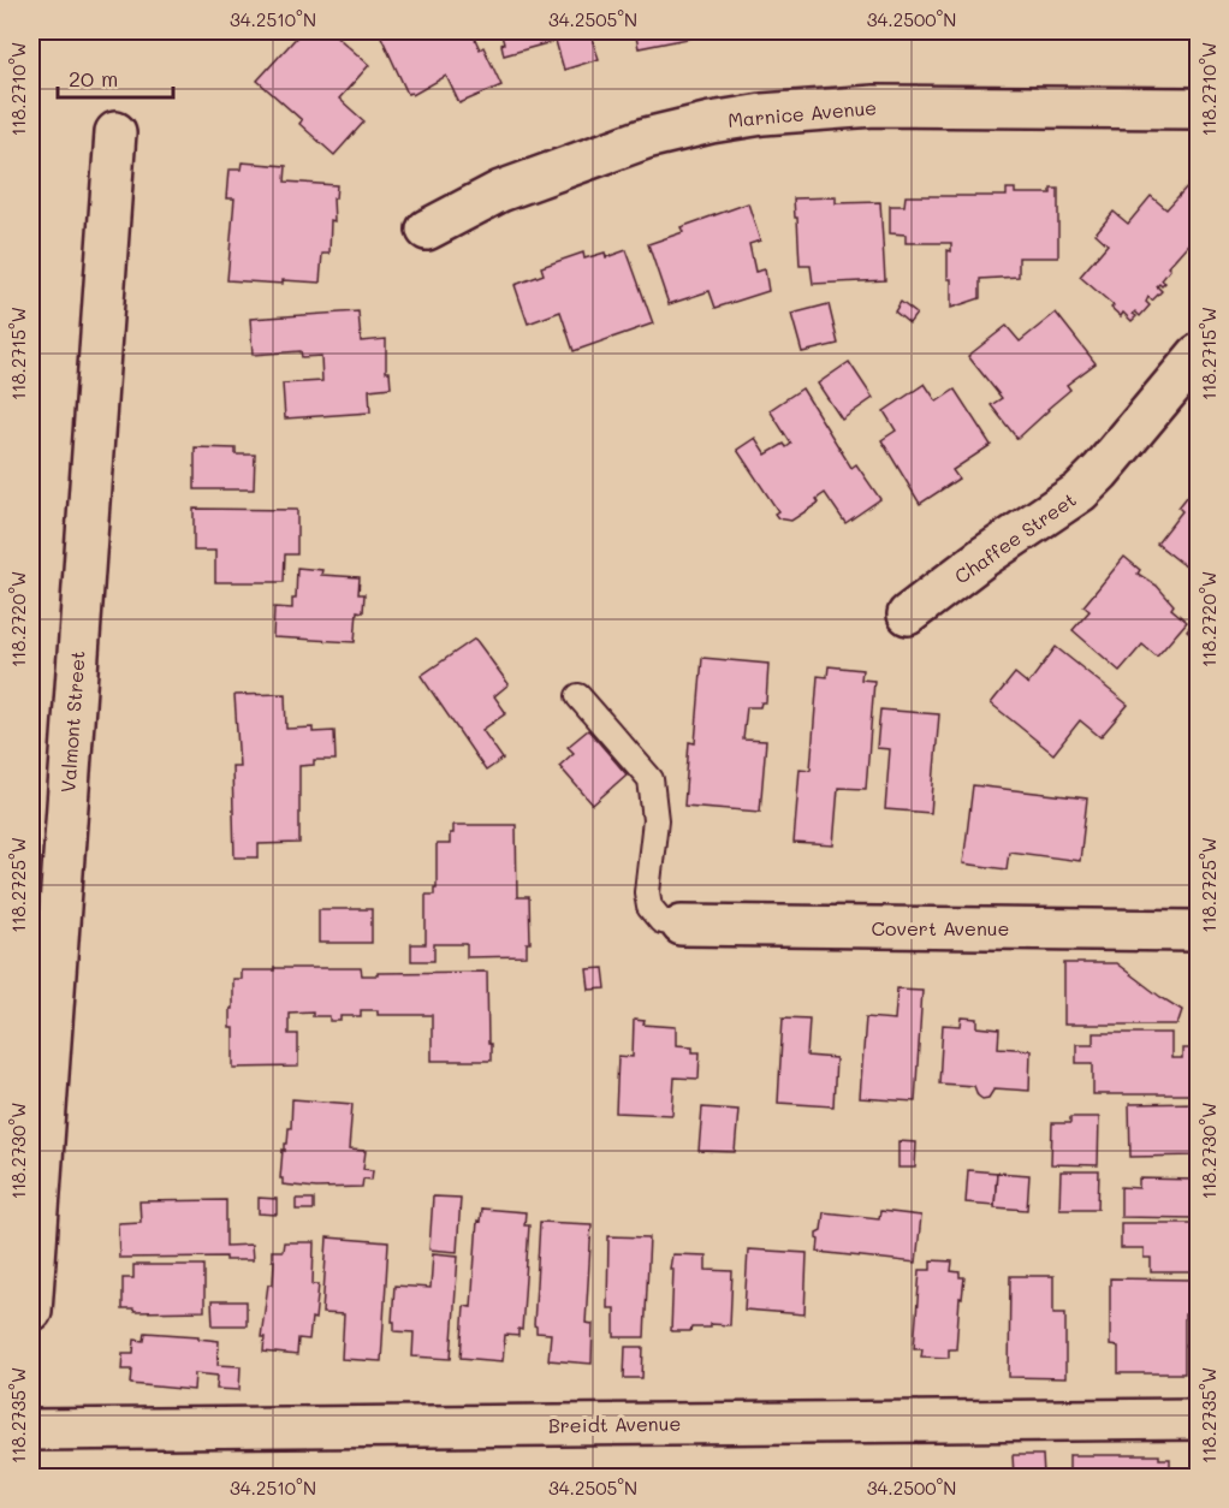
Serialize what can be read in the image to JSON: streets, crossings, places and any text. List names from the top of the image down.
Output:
{
  "streets": {
    "street": [
      "Marnice Avenue",
      "Chaffee Street",
      "Valmont Street",
      "Covert Avenue",
      "Breidt Avenue"
    ]
  },
  "scale_bar": "20 m",
  "coordinates": [
    "34.2510°N",
    "34.2505°N",
    "34.2500°N",
    "118.2710°W",
    "118.2715°W",
    "118.2720°W",
    "118.2725°W",
    "118.2730°W",
    "118.2735°W"
  ]
}
